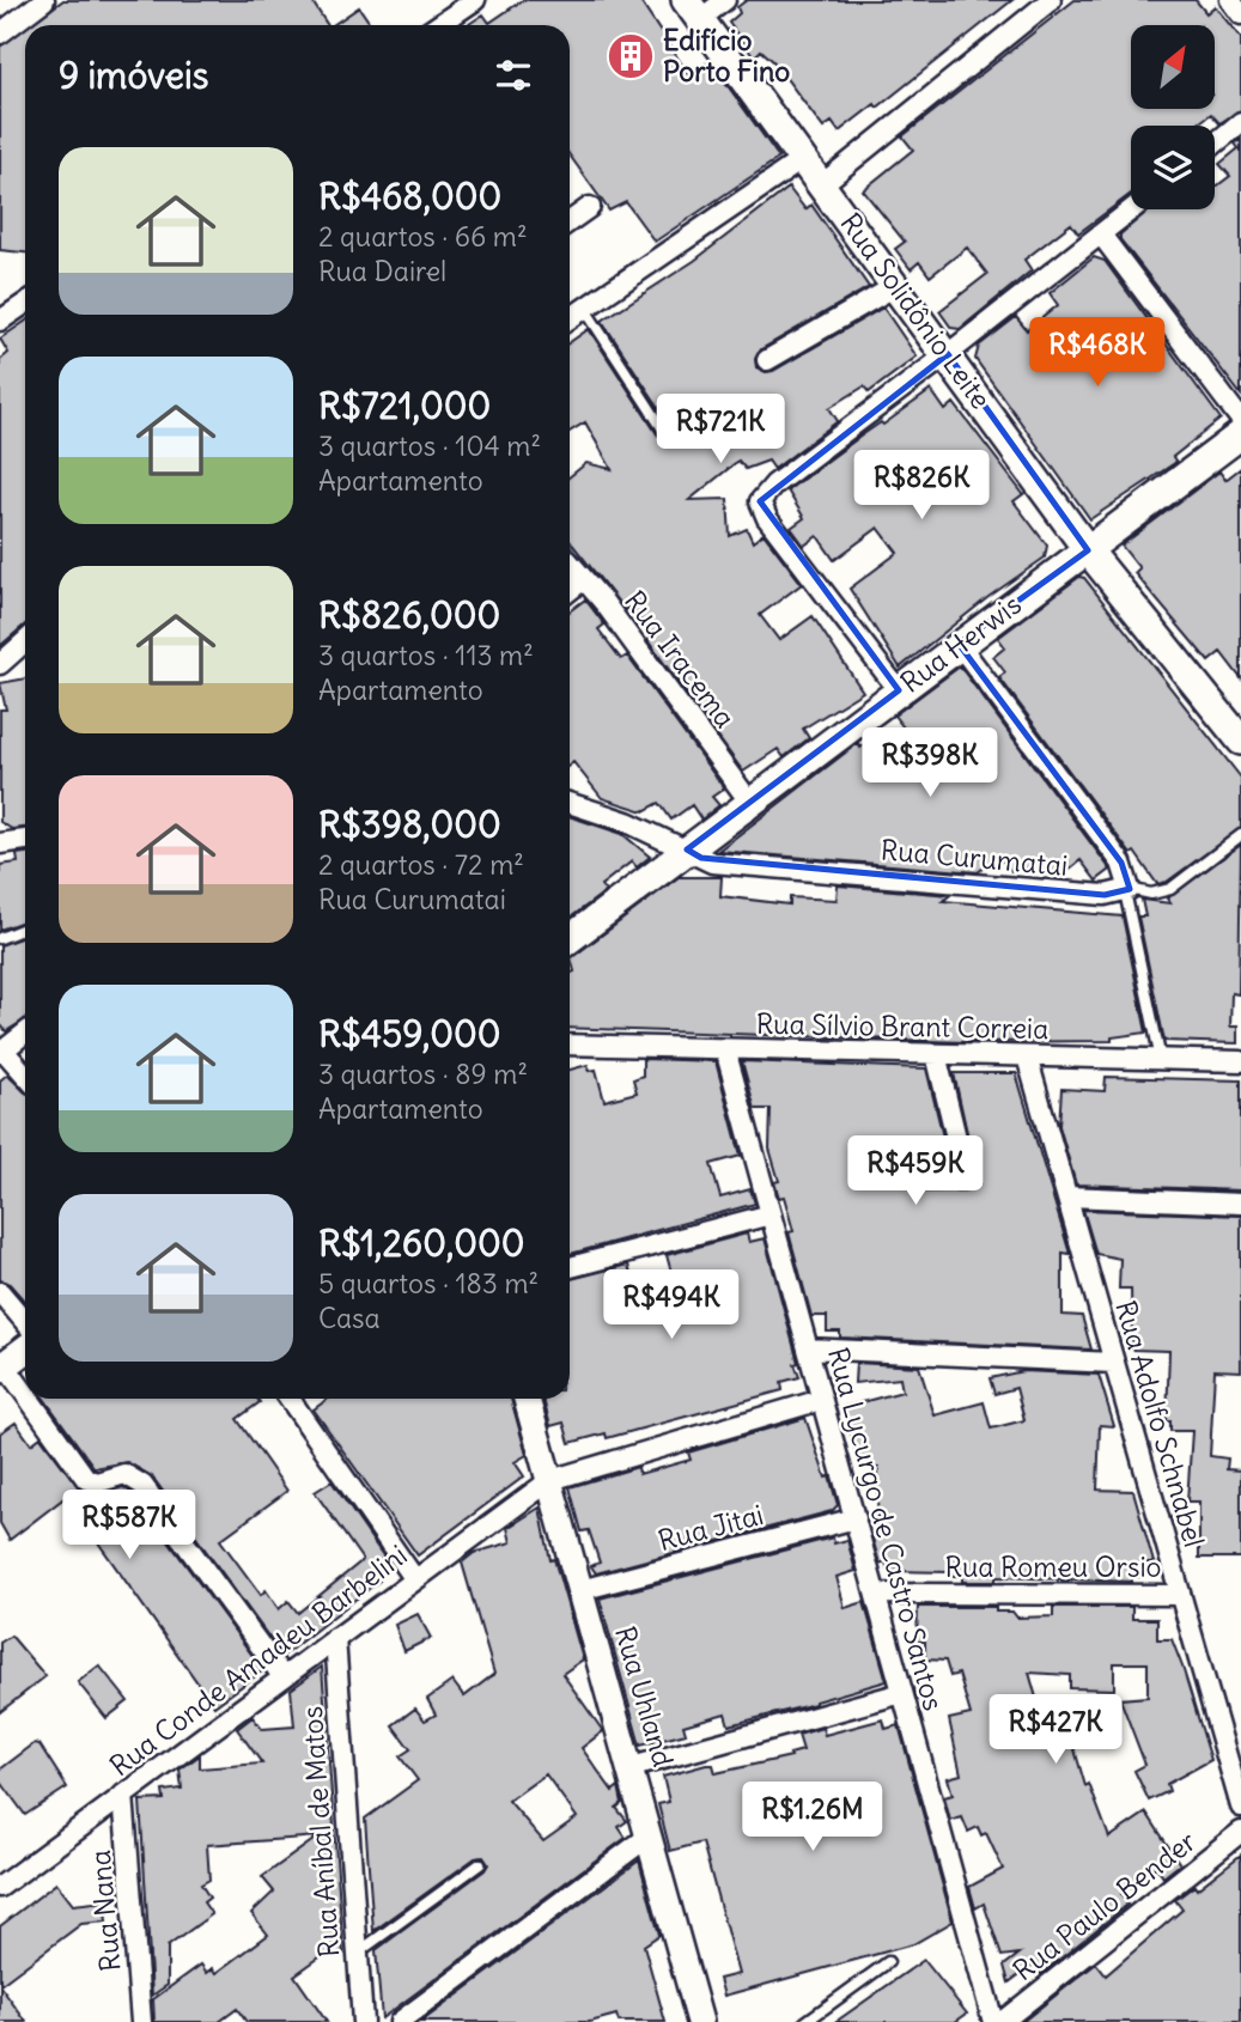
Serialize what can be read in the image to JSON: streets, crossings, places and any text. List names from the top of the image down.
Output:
{
  "streets": {
    "main road": ["Rua Solidônio Leite", "Rua Herwis"],
    "street": [
      "Rua Iracema",
      "Rua Curumatai",
      "Rua Sílvio Brant Correia",
      "Rua Adolfo Schnabel",
      "Rua Jitai",
      "Rua Lycurgo de Castro Santos",
      "Rua Romeu Orsio",
      "Rua Conde Amadeu Barbelini",
      "Rua Uhland",
      "Rua Aníbal de Matos",
      "Rua Paulo Bender",
      "Rua Nana"
    ]
  },
  "crossings": [
    ["Rua Solidônio Leite", "Rua Herwis"],
    ["Rua Herwis", "Rua Iracema"],
    ["Rua Herwis", "Rua Curumatai"],
    ["Rua Sílvio Brant Correia", "Rua Adolfo Schnabel"],
    ["Rua Sílvio Brant Correia", "Rua Lycurgo de Castro Santos"],
    ["Rua Adolfo Schnabel", "Rua Romeu Orsio"],
    ["Rua Jitai", "Rua Lycurgo de Castro Santos"],
    ["Rua Jitai", "Rua Uhland"],
    ["Rua Lycurgo de Castro Santos", "Rua Romeu Orsio"],
    ["Rua Lycurgo de Castro Santos", "Rua Conde Amadeu Barbelini"],
    ["Rua Conde Amadeu Barbelini", "Rua Uhland"],
    ["Rua Conde Amadeu Barbelini", "Rua Aníbal de Matos"],
    ["Rua Conde Amadeu Barbelini", "Rua Nana"]
  ],
  "places": {
    "building": ["Edifício Porto Fino"]
  },
  "north": "top right",
  "page": {
    "heading": "9 imóveis",
    "list": [
      {
        "name": "R$468,000",
        "note": "2 quartos · 66 m² · Rua Dairel"
      },
      {
        "name": "R$721,000",
        "note": "3 quartos · 104 m² · Apartamento"
      },
      {
        "name": "R$826,000",
        "note": "3 quartos · 113 m² · Apartamento"
      },
      {
        "name": "R$398,000",
        "note": "2 quartos · 72 m² · Rua Curumatai"
      },
      {
        "name": "R$459,000",
        "note": "3 quartos · 89 m² · Apartamento"
      },
      {
        "name": "R$1,260,000",
        "note": "5 quartos · 183 m² · Casa"
      }
    ],
    "price": [
      "R$468K",
      "R$721K",
      "R$826K",
      "R$398K",
      "R$459K",
      "R$494K",
      "R$587K",
      "R$427K",
      "R$1.26M"
    ]
  }
}
